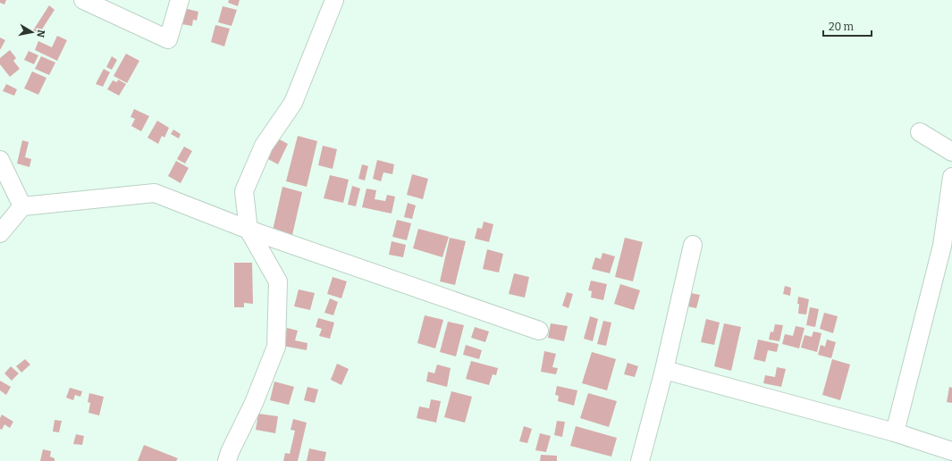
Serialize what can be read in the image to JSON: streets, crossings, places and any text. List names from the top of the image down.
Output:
{
  "scale_bar": "20 m",
  "north": "right"
}
